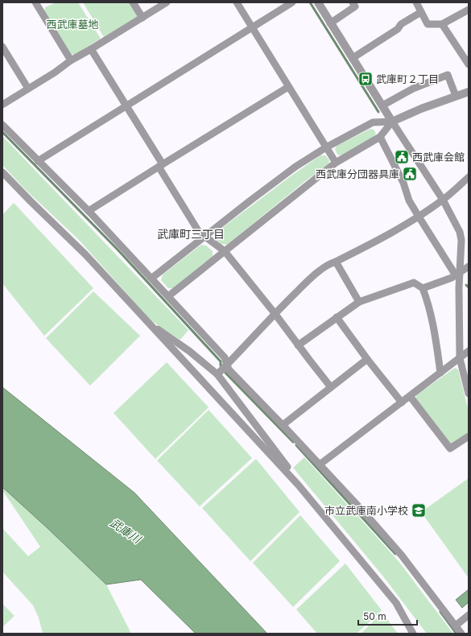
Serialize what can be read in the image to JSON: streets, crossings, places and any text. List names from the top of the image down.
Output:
{
  "districts": ["武庫町三丁目"],
  "water": ["武庫川"],
  "parks": ["西武庫墓地"],
  "places": {
    "bus stop": ["武庫町２丁目"],
    "public building": ["西武庫会館", "西武庫分団器具庫"],
    "school or university": ["市立武庫南小学校"]
  },
  "scale_bar": "50 m"
}
